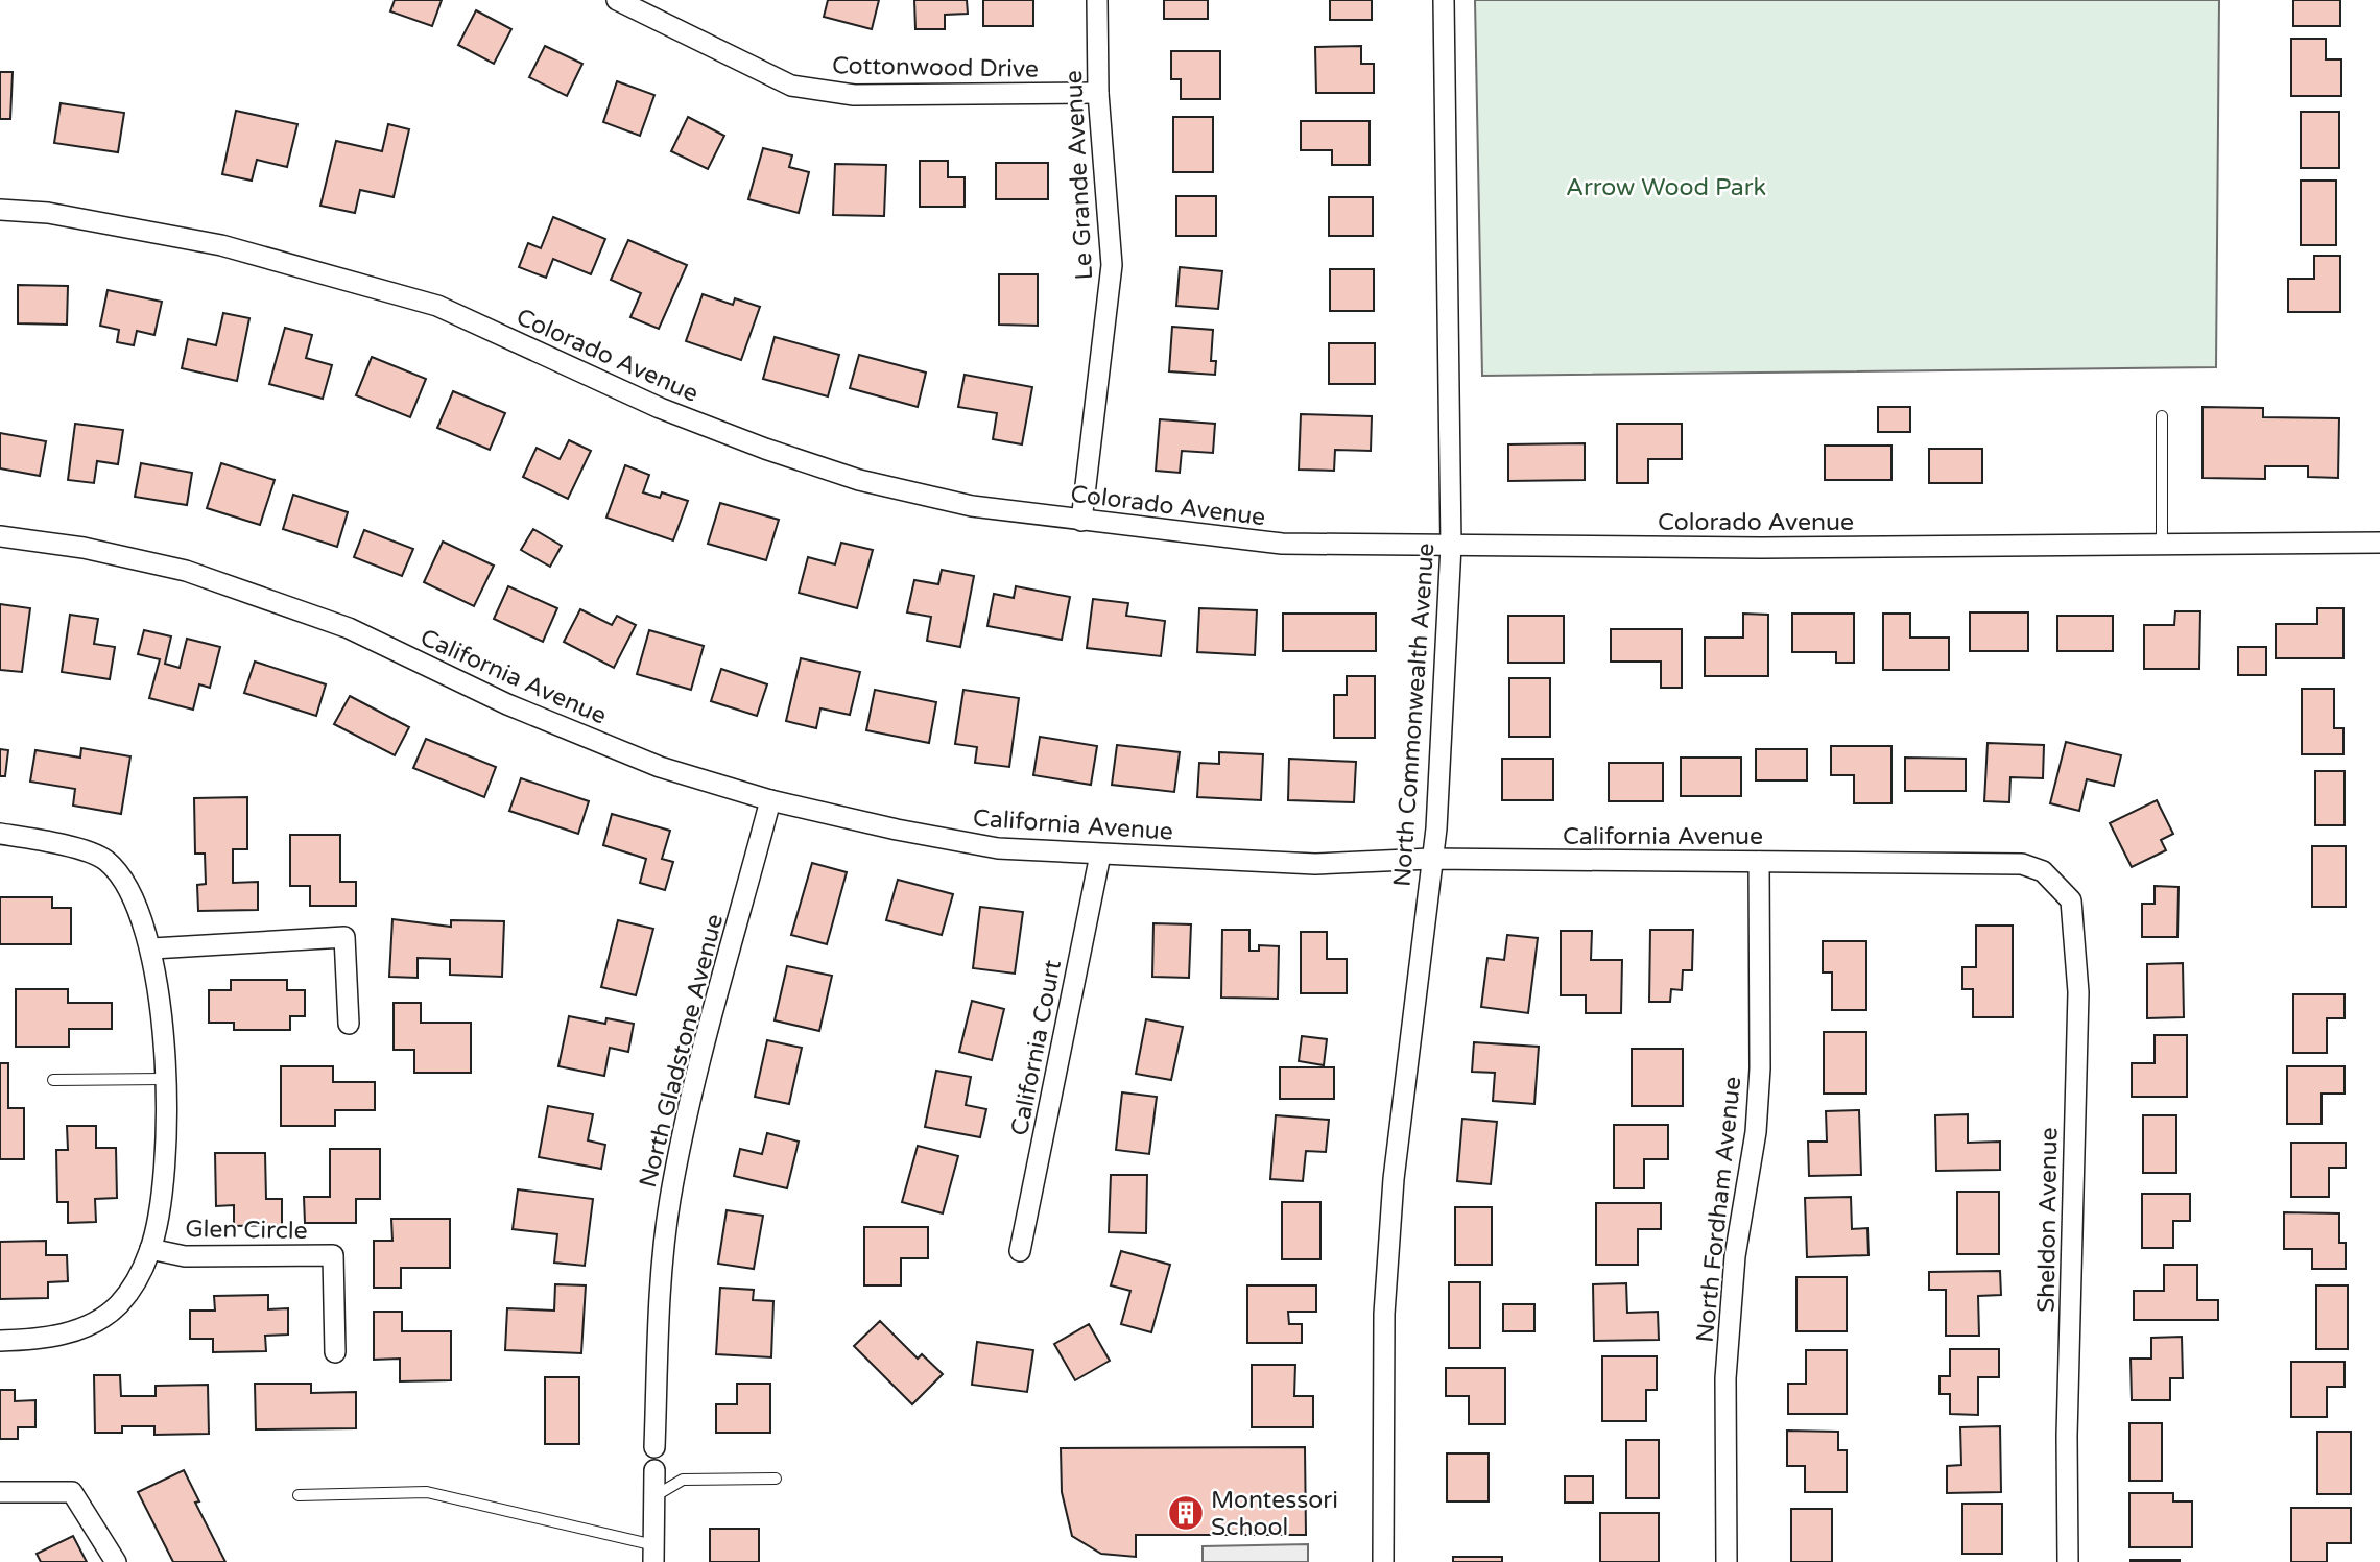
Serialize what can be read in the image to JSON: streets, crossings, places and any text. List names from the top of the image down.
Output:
{
  "streets": {
    "street": [
      "Cottonwood Drive",
      "Le Grande Avenue",
      "Colorado Avenue",
      "California Avenue",
      "North Commonwealth Avenue",
      "California Court",
      "North Gladstone Avenue",
      "North Fordham Avenue",
      "Sheldon Avenue",
      "Glen Circle"
    ]
  },
  "crossings": [
    ["Cottonwood Drive", "Le Grande Avenue"],
    ["Le Grande Avenue", "Colorado Avenue"],
    ["Colorado Avenue", "North Commonwealth Avenue"],
    ["California Avenue", "North Commonwealth Avenue"],
    ["California Avenue", "California Court"],
    ["California Avenue", "North Gladstone Avenue"],
    ["California Avenue", "North Fordham Avenue"],
    ["California Avenue", "Sheldon Avenue"]
  ],
  "parks": ["Arrow Wood Park"],
  "places": {
    "building": ["Montessori School"]
  }
}
